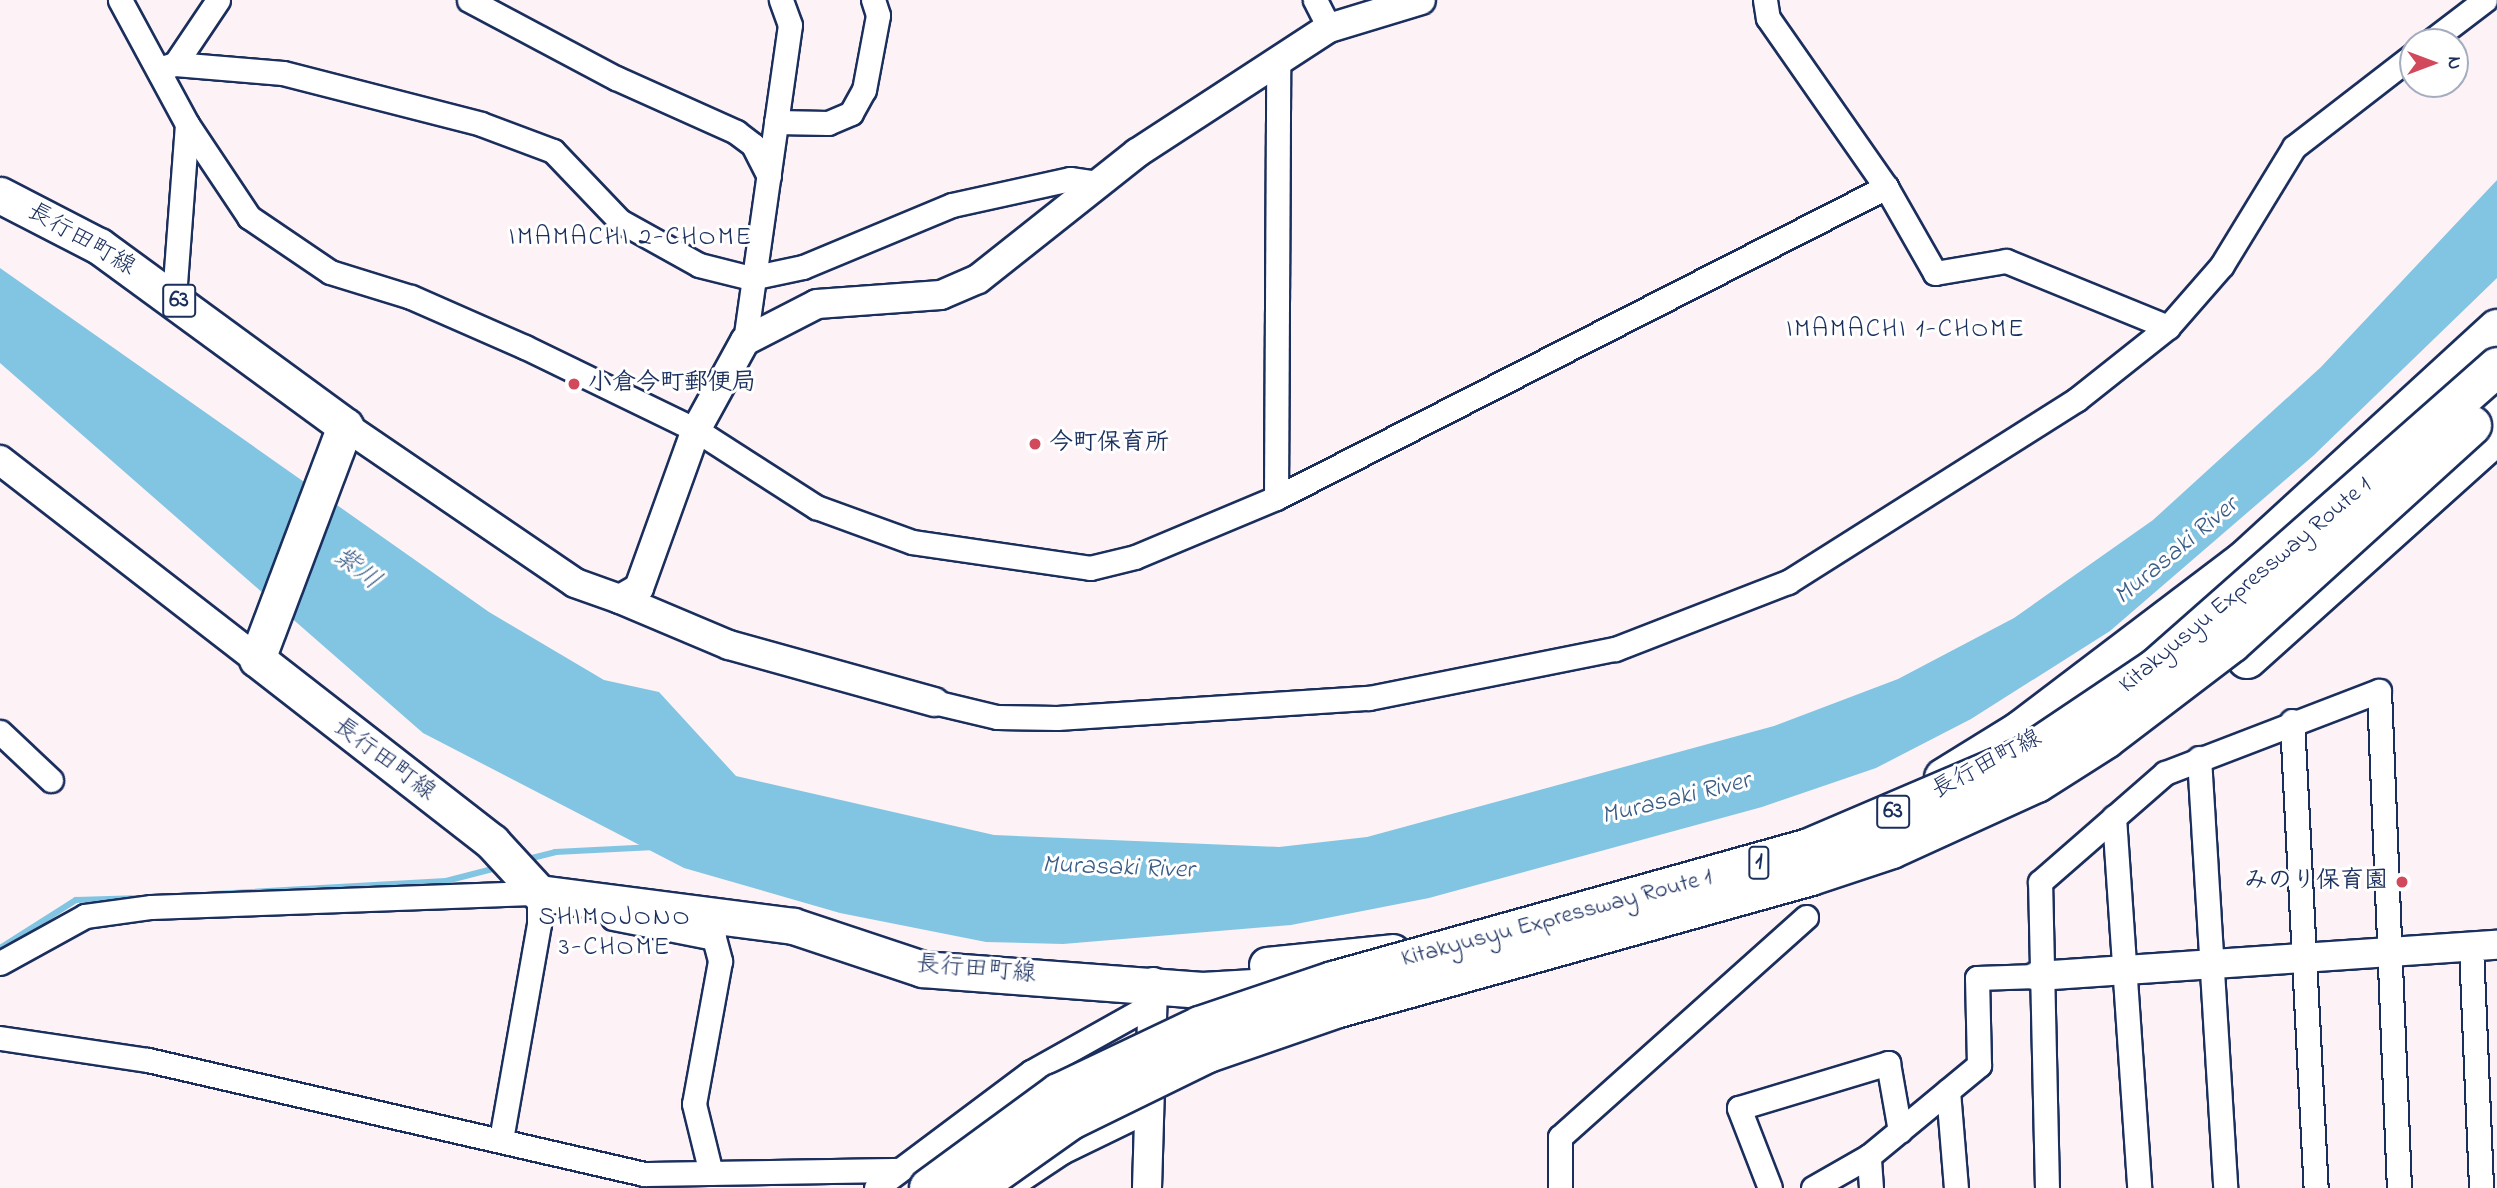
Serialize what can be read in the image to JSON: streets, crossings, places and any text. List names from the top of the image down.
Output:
{
  "streets": {
    "highway": ["Kitakyusyu Expressway Route 1", "1"],
    "main road": ["長行田町線", "63"]
  },
  "districts": ["IMAMACHI 2-CHOME", "IMAMACHI 1-CHOME", "SHIMOJONO 3-CHOME"],
  "water": ["Murasaki River", "紫川"],
  "places": ["小倉今町郵便局", "今町保育所", "みのり保育園"],
  "north": "right"
}
